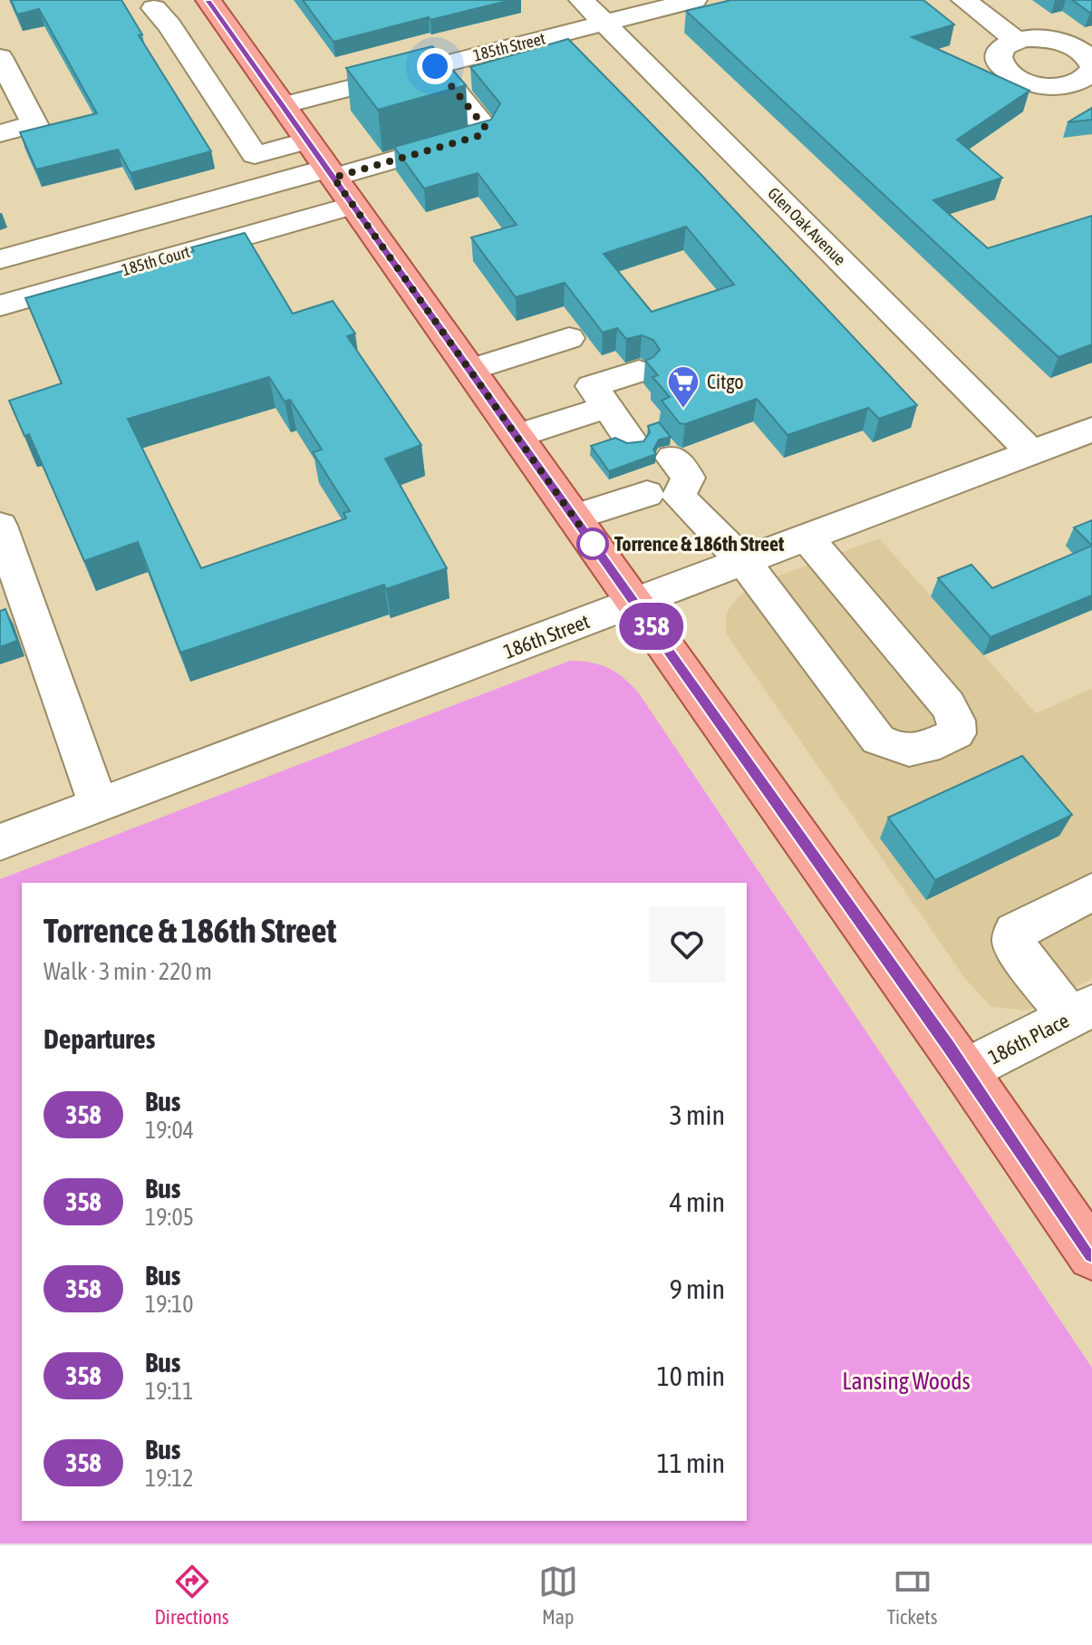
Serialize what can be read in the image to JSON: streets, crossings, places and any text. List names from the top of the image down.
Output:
{
  "streets": {
    "street": [
      "185th Street",
      "Glen Oak Avenue",
      "185th Court",
      "186th Street",
      "186th Place"
    ]
  },
  "crossings": [
    ["185th Street", "Glen Oak Avenue"],
    ["Glen Oak Avenue", "186th Street"]
  ],
  "parks": ["Lansing Woods"],
  "places": {
    "supermarket": ["Citgo"],
    "other": ["Torrence & 186th Street"]
  },
  "lines": ["bus line 358"],
  "page": {
    "on_map": "358",
    "heading": [
      ["Torrence & 186th Street", "Walk · 3 min · 220 m"],
      "Departures"
    ],
    "list": [
      {
        "mark": "358",
        "name": "Bus",
        "note": "19:04",
        "value": "3 min"
      },
      {
        "mark": "358",
        "name": "Bus",
        "note": "19:05",
        "value": "4 min"
      },
      {
        "mark": "358",
        "name": "Bus",
        "note": "19:10",
        "value": "9 min"
      },
      {
        "mark": "358",
        "name": "Bus",
        "note": "19:11",
        "value": "10 min"
      },
      {
        "mark": "358",
        "name": "Bus",
        "note": "19:12",
        "value": "11 min"
      }
    ],
    "tabs": ["Directions", "Map", "Tickets"]
  }
}
